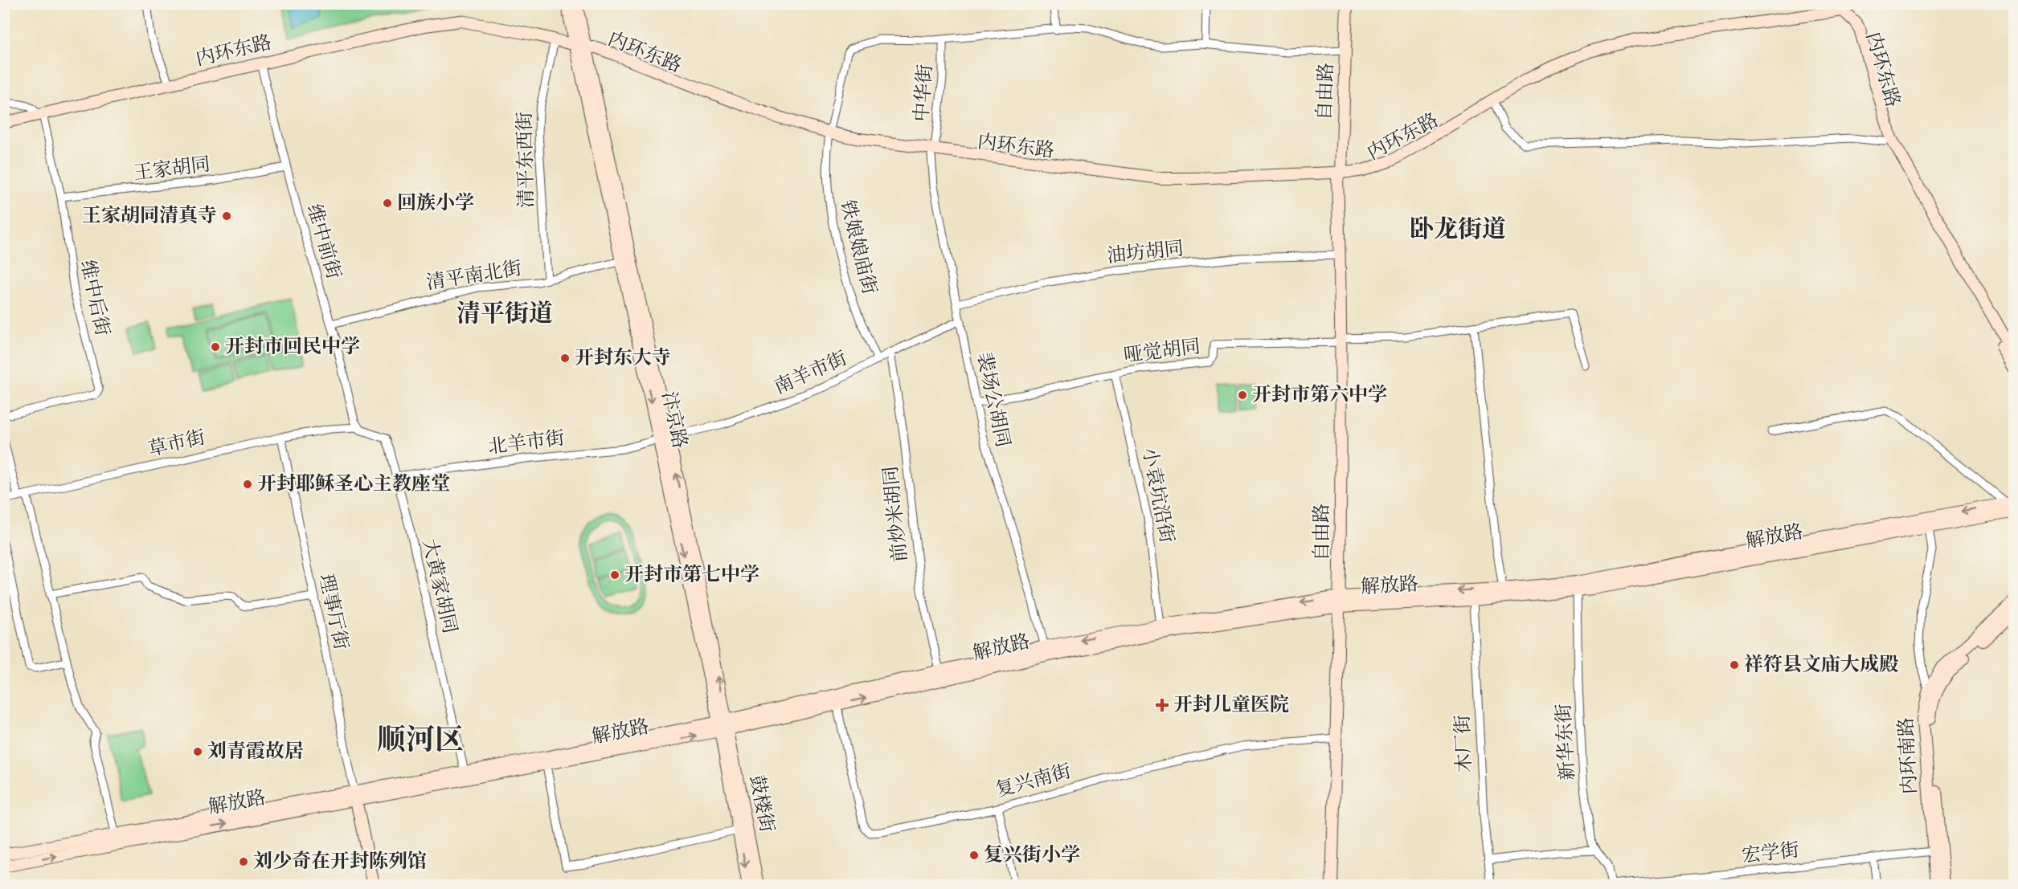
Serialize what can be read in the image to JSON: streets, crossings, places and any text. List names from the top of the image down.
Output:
{
  "streets": {
    "main road": [
      "内环东路",
      "自由路",
      "汴京路",
      "解放路",
      "内环南路",
      "鼓楼街"
    ],
    "street": [
      "中华街",
      "清平东西街",
      "王家胡同",
      "维中前街",
      "铁娘娘庙街",
      "油坊胡同",
      "清平南北街",
      "维中后街",
      "哑觉胡同",
      "南羊市街",
      "裴场公胡同",
      "北羊市街",
      "草市街",
      "小袁坑沿街",
      "前炒米胡同",
      "大黄家胡同",
      "理事厅街",
      "新华东街",
      "木厂街",
      "复兴南街",
      "宏学街"
    ]
  },
  "crossings": [
    ["内环东路", "自由路"],
    ["内环东路", "中华街"],
    ["内环东路", "清平东西街"],
    ["内环东路", "维中前街"],
    ["内环东路", "铁娘娘庙街"],
    ["内环东路", "维中后街"],
    ["内环东路", "裴场公胡同"],
    ["内环东路", "汴京路"],
    ["自由路", "油坊胡同"],
    ["自由路", "哑觉胡同"],
    ["自由路", "解放路"],
    ["自由路", "复兴南街"],
    ["中华街", "铁娘娘庙街"],
    ["中华街", "裴场公胡同"],
    ["清平东西街", "清平南北街"],
    ["王家胡同", "维中前街"],
    ["王家胡同", "维中后街"],
    ["维中前街", "清平南北街"],
    ["维中前街", "草市街"],
    ["维中前街", "大黄家胡同"],
    ["铁娘娘庙街", "南羊市街"],
    ["油坊胡同", "裴场公胡同"],
    ["清平南北街", "汴京路"],
    ["哑觉胡同", "裴场公胡同"],
    ["哑觉胡同", "小袁坑沿街"],
    ["南羊市街", "裴场公胡同"],
    ["南羊市街", "汴京路"],
    ["南羊市街", "北羊市街"],
    ["南羊市街", "前炒米胡同"],
    ["裴场公胡同", "解放路"],
    ["汴京路", "北羊市街"],
    ["汴京路", "解放路"],
    ["汴京路", "鼓楼街"],
    ["北羊市街", "大黄家胡同"],
    ["草市街", "大黄家胡同"],
    ["草市街", "理事厅街"],
    ["小袁坑沿街", "解放路"],
    ["前炒米胡同", "解放路"],
    ["解放路", "大黄家胡同"],
    ["解放路", "理事厅街"],
    ["解放路", "新华东街"],
    ["解放路", "木厂街"],
    ["解放路", "复兴南街"],
    ["解放路", "鼓楼街"],
    ["新华东街", "宏学街"],
    ["内环南路", "宏学街"]
  ],
  "districts": ["卧龙街道", "清平街道", "顺河区"],
  "places": {
    "other": [
      "回族小学",
      "王家胡同清真寺",
      "开封市回民中学",
      "开封东大寺",
      "开封市第六中学",
      "开封耶稣圣心主教座堂",
      "开封市第七中学",
      "祥符县文庙大成殿",
      "刘青霞故居",
      "复兴街小学",
      "刘少奇在开封陈列馆"
    ],
    "health": ["开封儿童医院"]
  }
}
